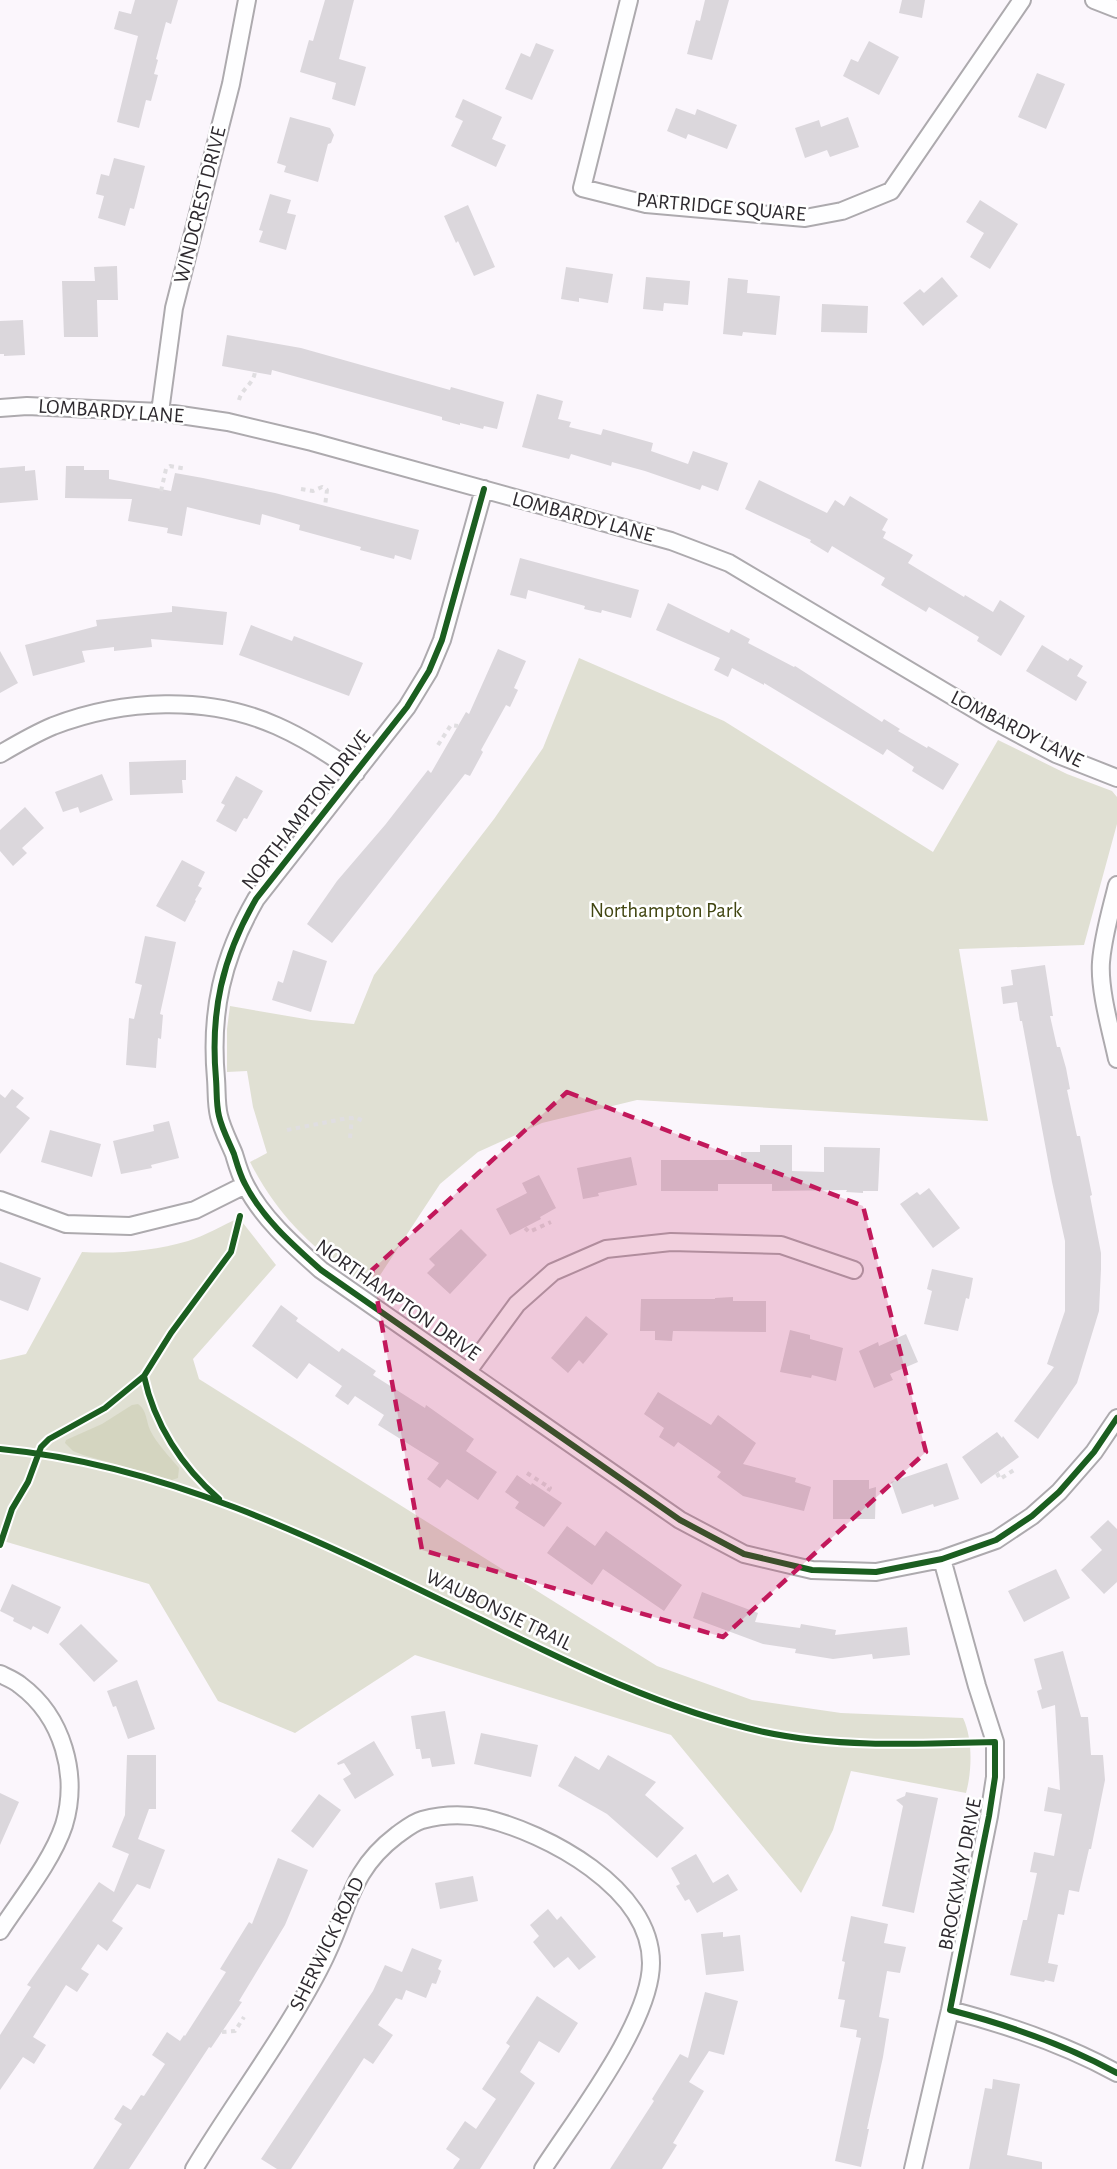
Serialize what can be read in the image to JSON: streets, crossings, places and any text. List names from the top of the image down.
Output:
{
  "streets": {
    "street": [
      "WINDCREST DRIVE",
      "PARTRIDGE SQUARE",
      "LOMBARDY LANE",
      "NORTHAMPTON DRIVE",
      "BROCKWAY DRIVE",
      "SHERWICK ROAD"
    ],
    "cycle path": ["WAUBONSIE TRAIL"]
  },
  "crossings": [
    ["WINDCREST DRIVE", "LOMBARDY LANE"],
    ["LOMBARDY LANE", "NORTHAMPTON DRIVE"],
    ["NORTHAMPTON DRIVE", "BROCKWAY DRIVE"]
  ],
  "parks": ["Northampton Park"]
}
